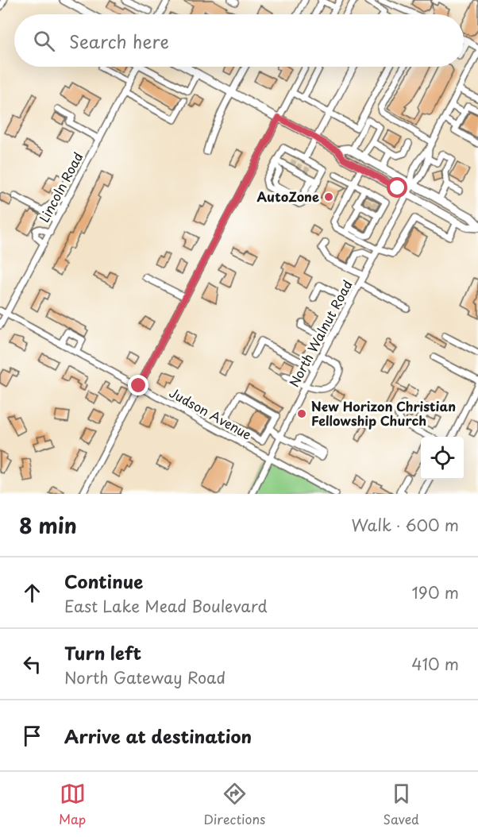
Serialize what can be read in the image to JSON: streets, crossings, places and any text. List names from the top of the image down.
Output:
{
  "streets": {
    "street": ["Lincoln Road", "North Walnut Road", "Judson Avenue"]
  },
  "crossings": [
    ["Lincoln Road", "Judson Avenue"],
    ["North Walnut Road", "Judson Avenue"]
  ],
  "places": ["AutoZone", "New Horizon Christian Fellowship Church"],
  "page": {
    "search": "Search here",
    "heading": ["8 min", "Walk · 600 m"],
    "list": [
      ["Continue", "East Lake Mead Boulevard", "190 m"],
      ["Turn left", "North Gateway Road", "410 m"],
      "Arrive at destination"
    ],
    "nav": ["Map", "Directions", "Saved"]
  }
}
